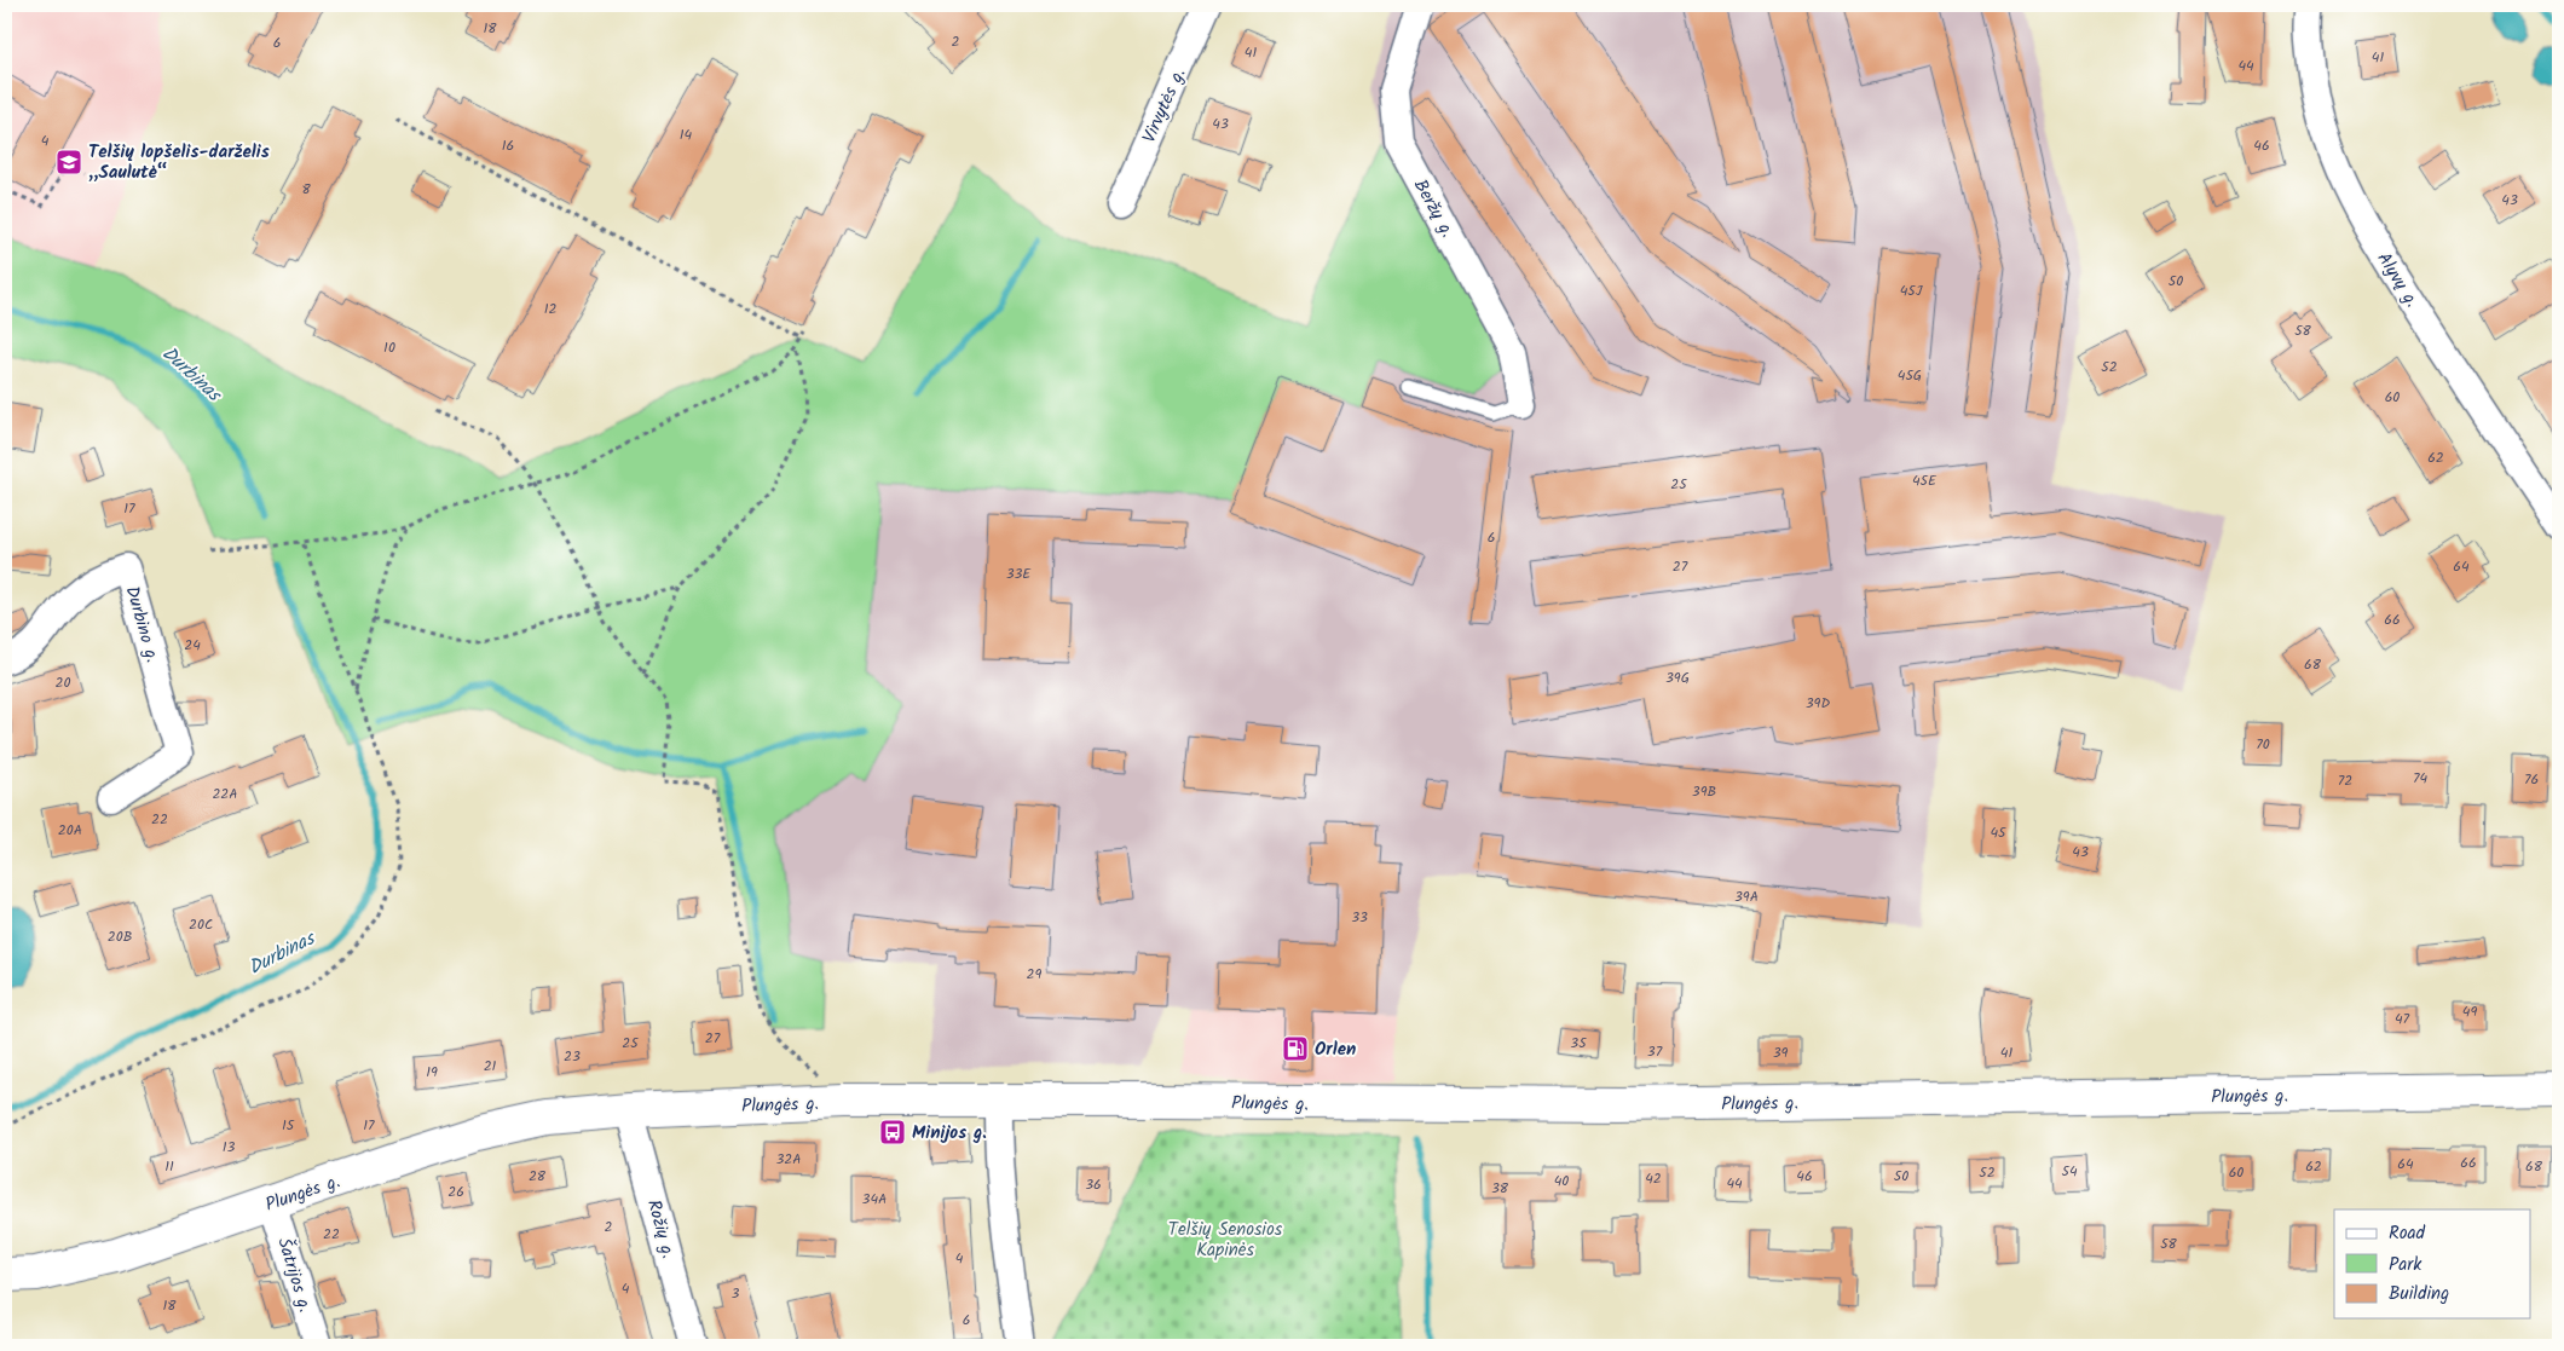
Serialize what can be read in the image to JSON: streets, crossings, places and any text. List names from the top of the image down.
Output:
{
  "streets": {
    "main road": ["Plungės g."],
    "street": [
      "Virvytės g.",
      "Beržų g.",
      "Alyvų g.",
      "Durbino g.",
      "Rožių g.",
      "Šatrijos g."
    ]
  },
  "crossings": [
    ["Plungės g.", "Rožių g."],
    ["Plungės g.", "Šatrijos g."]
  ],
  "water": ["Durbinas"],
  "parks": ["Telšių Senosios Kapinės"],
  "places": {
    "school or university": ["Telšių lopšelis-darželis „Saulutė“"],
    "fuel station": ["Orlen"],
    "bus stop": ["Minijos g."]
  },
  "house_numbers": [
    "18",
    "2",
    "6",
    "41",
    "41",
    "44",
    "43",
    "14",
    "4",
    "16",
    "46",
    "8",
    "43",
    "50",
    "45J",
    "12",
    "58",
    "10",
    "52",
    "45G",
    "60",
    "62",
    "45E",
    "25",
    "17",
    "6",
    "27",
    "64",
    "33E",
    "66",
    "24",
    "68",
    "39G",
    "20",
    "39D",
    "70",
    "74",
    "76",
    "72",
    "39B",
    "22A",
    "22",
    "20A",
    "45",
    "43",
    "39A",
    "33",
    "20C",
    "20B",
    "29",
    "49",
    "47",
    "27",
    "25",
    "35",
    "37",
    "39",
    "41",
    "23",
    "21",
    "19",
    "15",
    "17",
    "13",
    "32A",
    "66",
    "64",
    "11",
    "62",
    "68",
    "54",
    "52",
    "60",
    "28",
    "46",
    "50",
    "42",
    "40",
    "44",
    "36",
    "38",
    "26",
    "34A",
    "2",
    "22",
    "58",
    "4",
    "4",
    "3",
    "18",
    "6"
  ],
  "legend": ["Road", "Park", "Building"]
}
